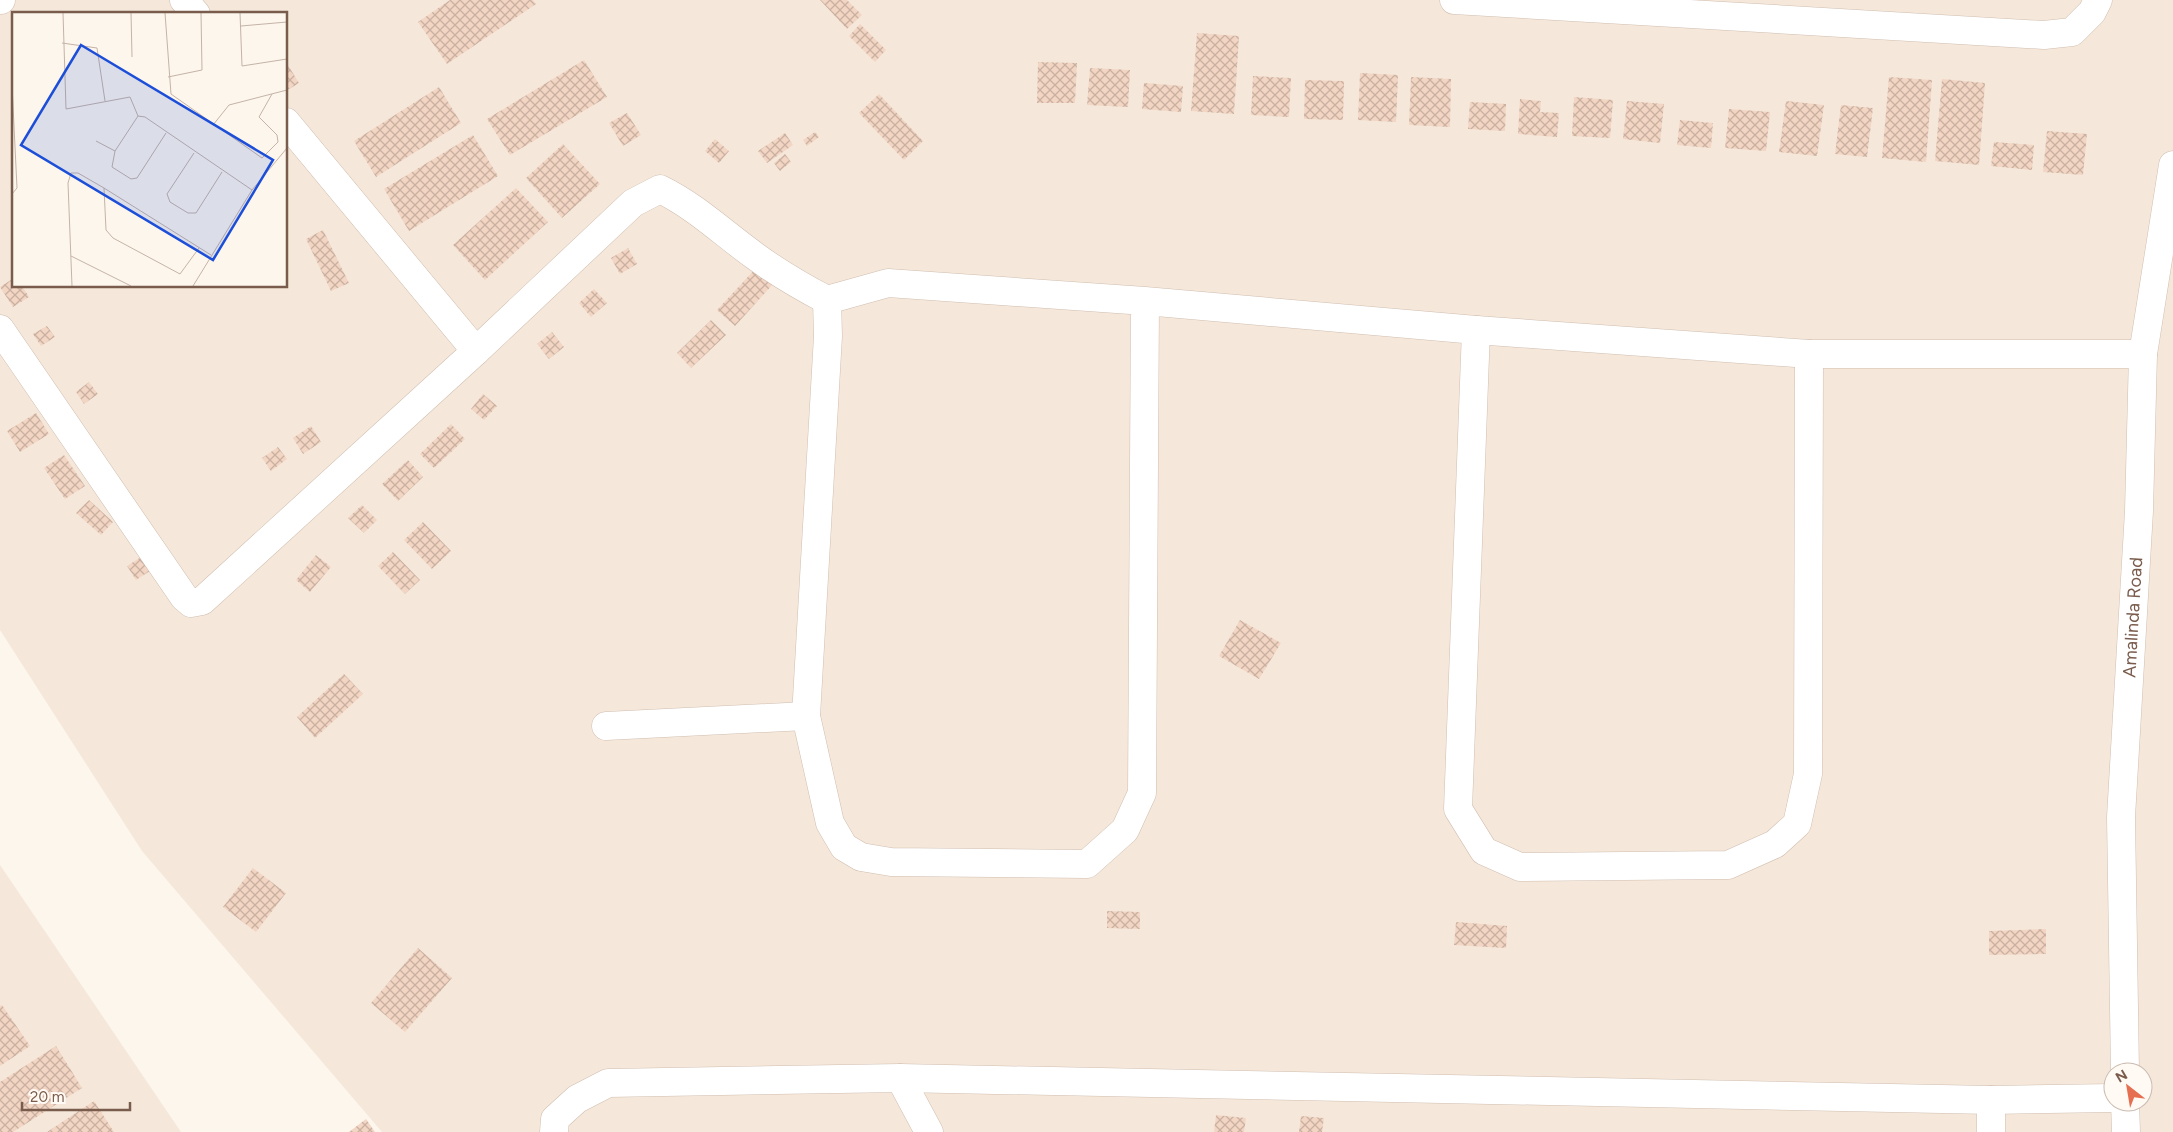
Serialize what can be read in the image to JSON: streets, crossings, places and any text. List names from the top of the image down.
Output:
{
  "streets": {
    "street": ["Amalinda Road"]
  },
  "scale_bar": "20 m",
  "north": "top left"
}
